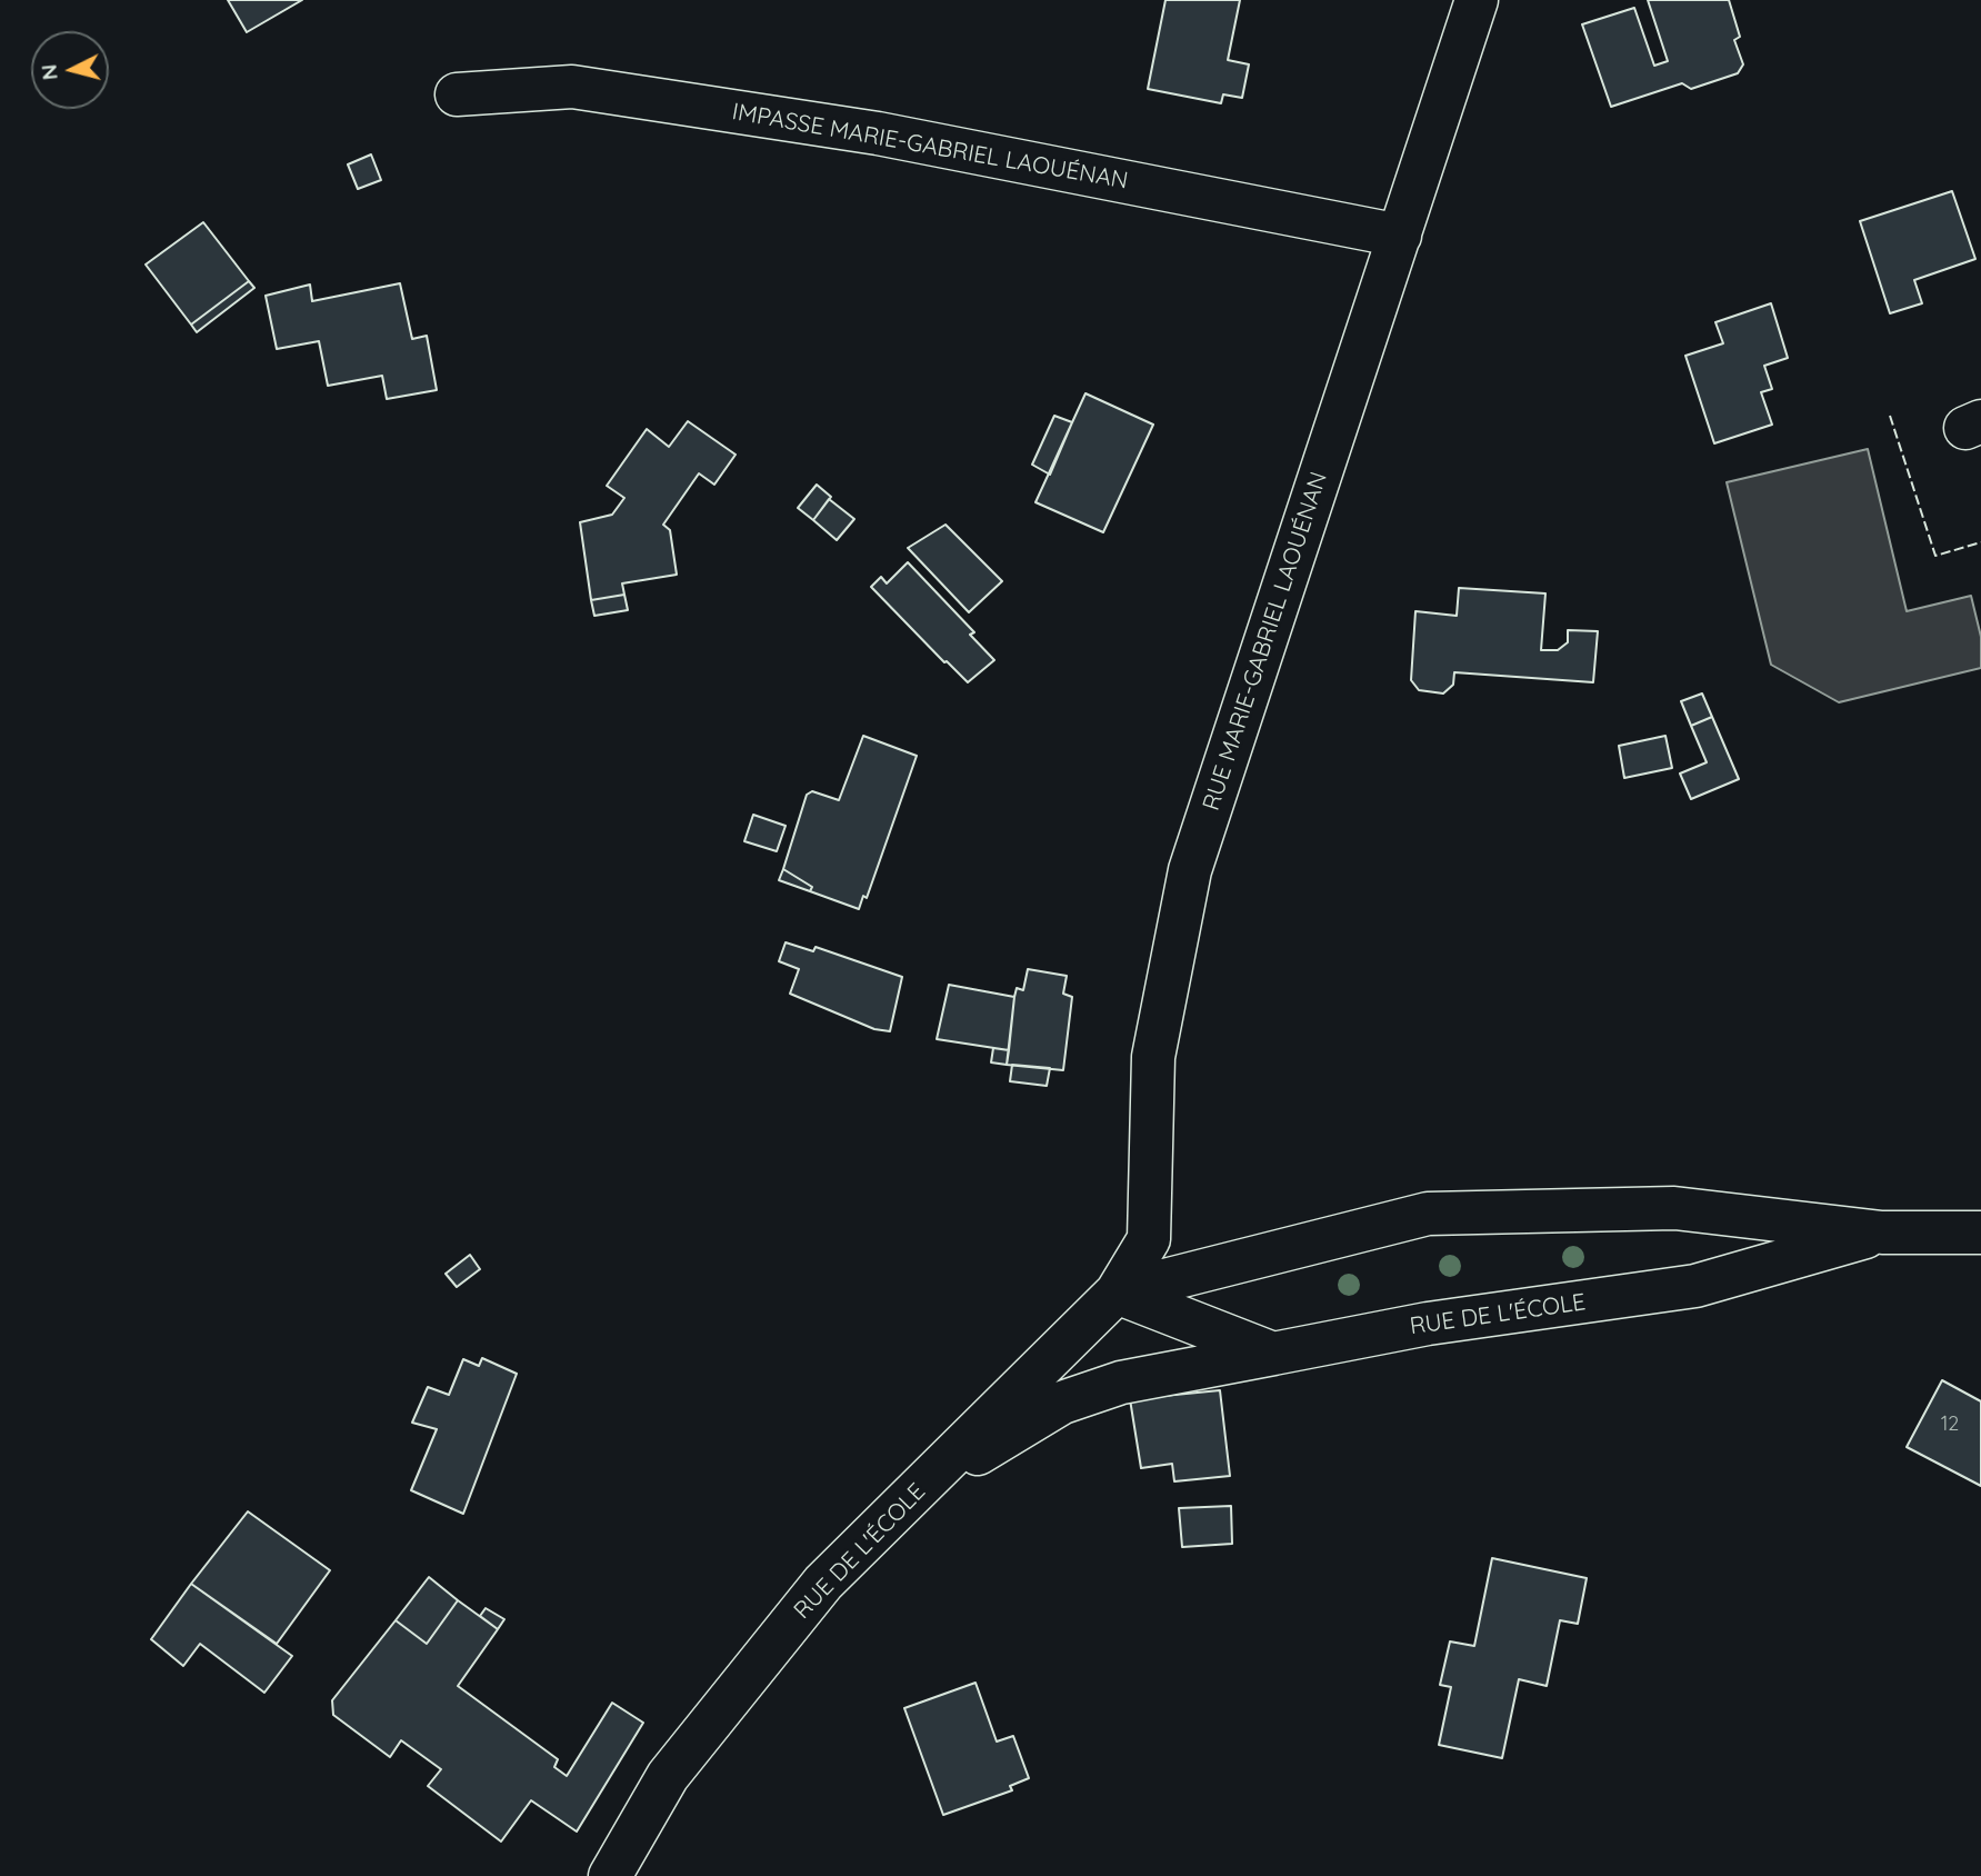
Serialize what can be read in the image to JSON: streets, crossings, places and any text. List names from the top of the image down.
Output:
{
  "streets": {
    "street": ["IMPASSE MARIE-GABRIEL LAOUÉNAN", "RUE MARIE-GABRIEL LAOUÉNAN", "RUE DE L'ÉCOLE"]
  },
  "crossings": [
    ["IMPASSE MARIE-GABRIEL LAOUÉNAN", "RUE MARIE-GABRIEL LAOUÉNAN"],
    ["RUE MARIE-GABRIEL LAOUÉNAN", "RUE DE L'ÉCOLE"]
  ],
  "house_numbers": ["12"],
  "north": "left"
}
